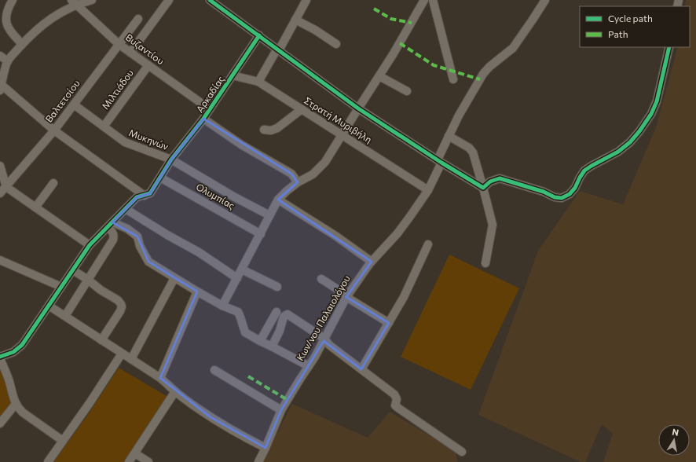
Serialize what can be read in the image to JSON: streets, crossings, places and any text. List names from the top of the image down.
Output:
{
  "streets": {
    "street": [
      "Βυζαντίου",
      "Μιλτιάδου",
      "Αρκαδίας",
      "Βαλτετσίου",
      "Στρατή Μυριβήλη",
      "Μυκηνών",
      "Ολυμπίας",
      "Κων/νου Παλαιολόγου"
    ]
  },
  "crossings": [
    ["Βυζαντίου", "Μιλτιάδου"],
    ["Βυζαντίου", "Αρκαδίας"],
    ["Βυζαντίου", "Βαλτετσίου"],
    ["Μιλτιάδου", "Μυκηνών"],
    ["Αρκαδίας", "Στρατή Μυριβήλη"],
    ["Αρκαδίας", "Μυκηνών"],
    ["Αρκαδίας", "Ολυμπίας"],
    ["Βαλτετσίου", "Μυκηνών"],
    ["Στρατή Μυριβήλη", "Κων/νου Παλαιολόγου"]
  ],
  "legend": ["Cycle path", "Path"],
  "north": "top"
}
